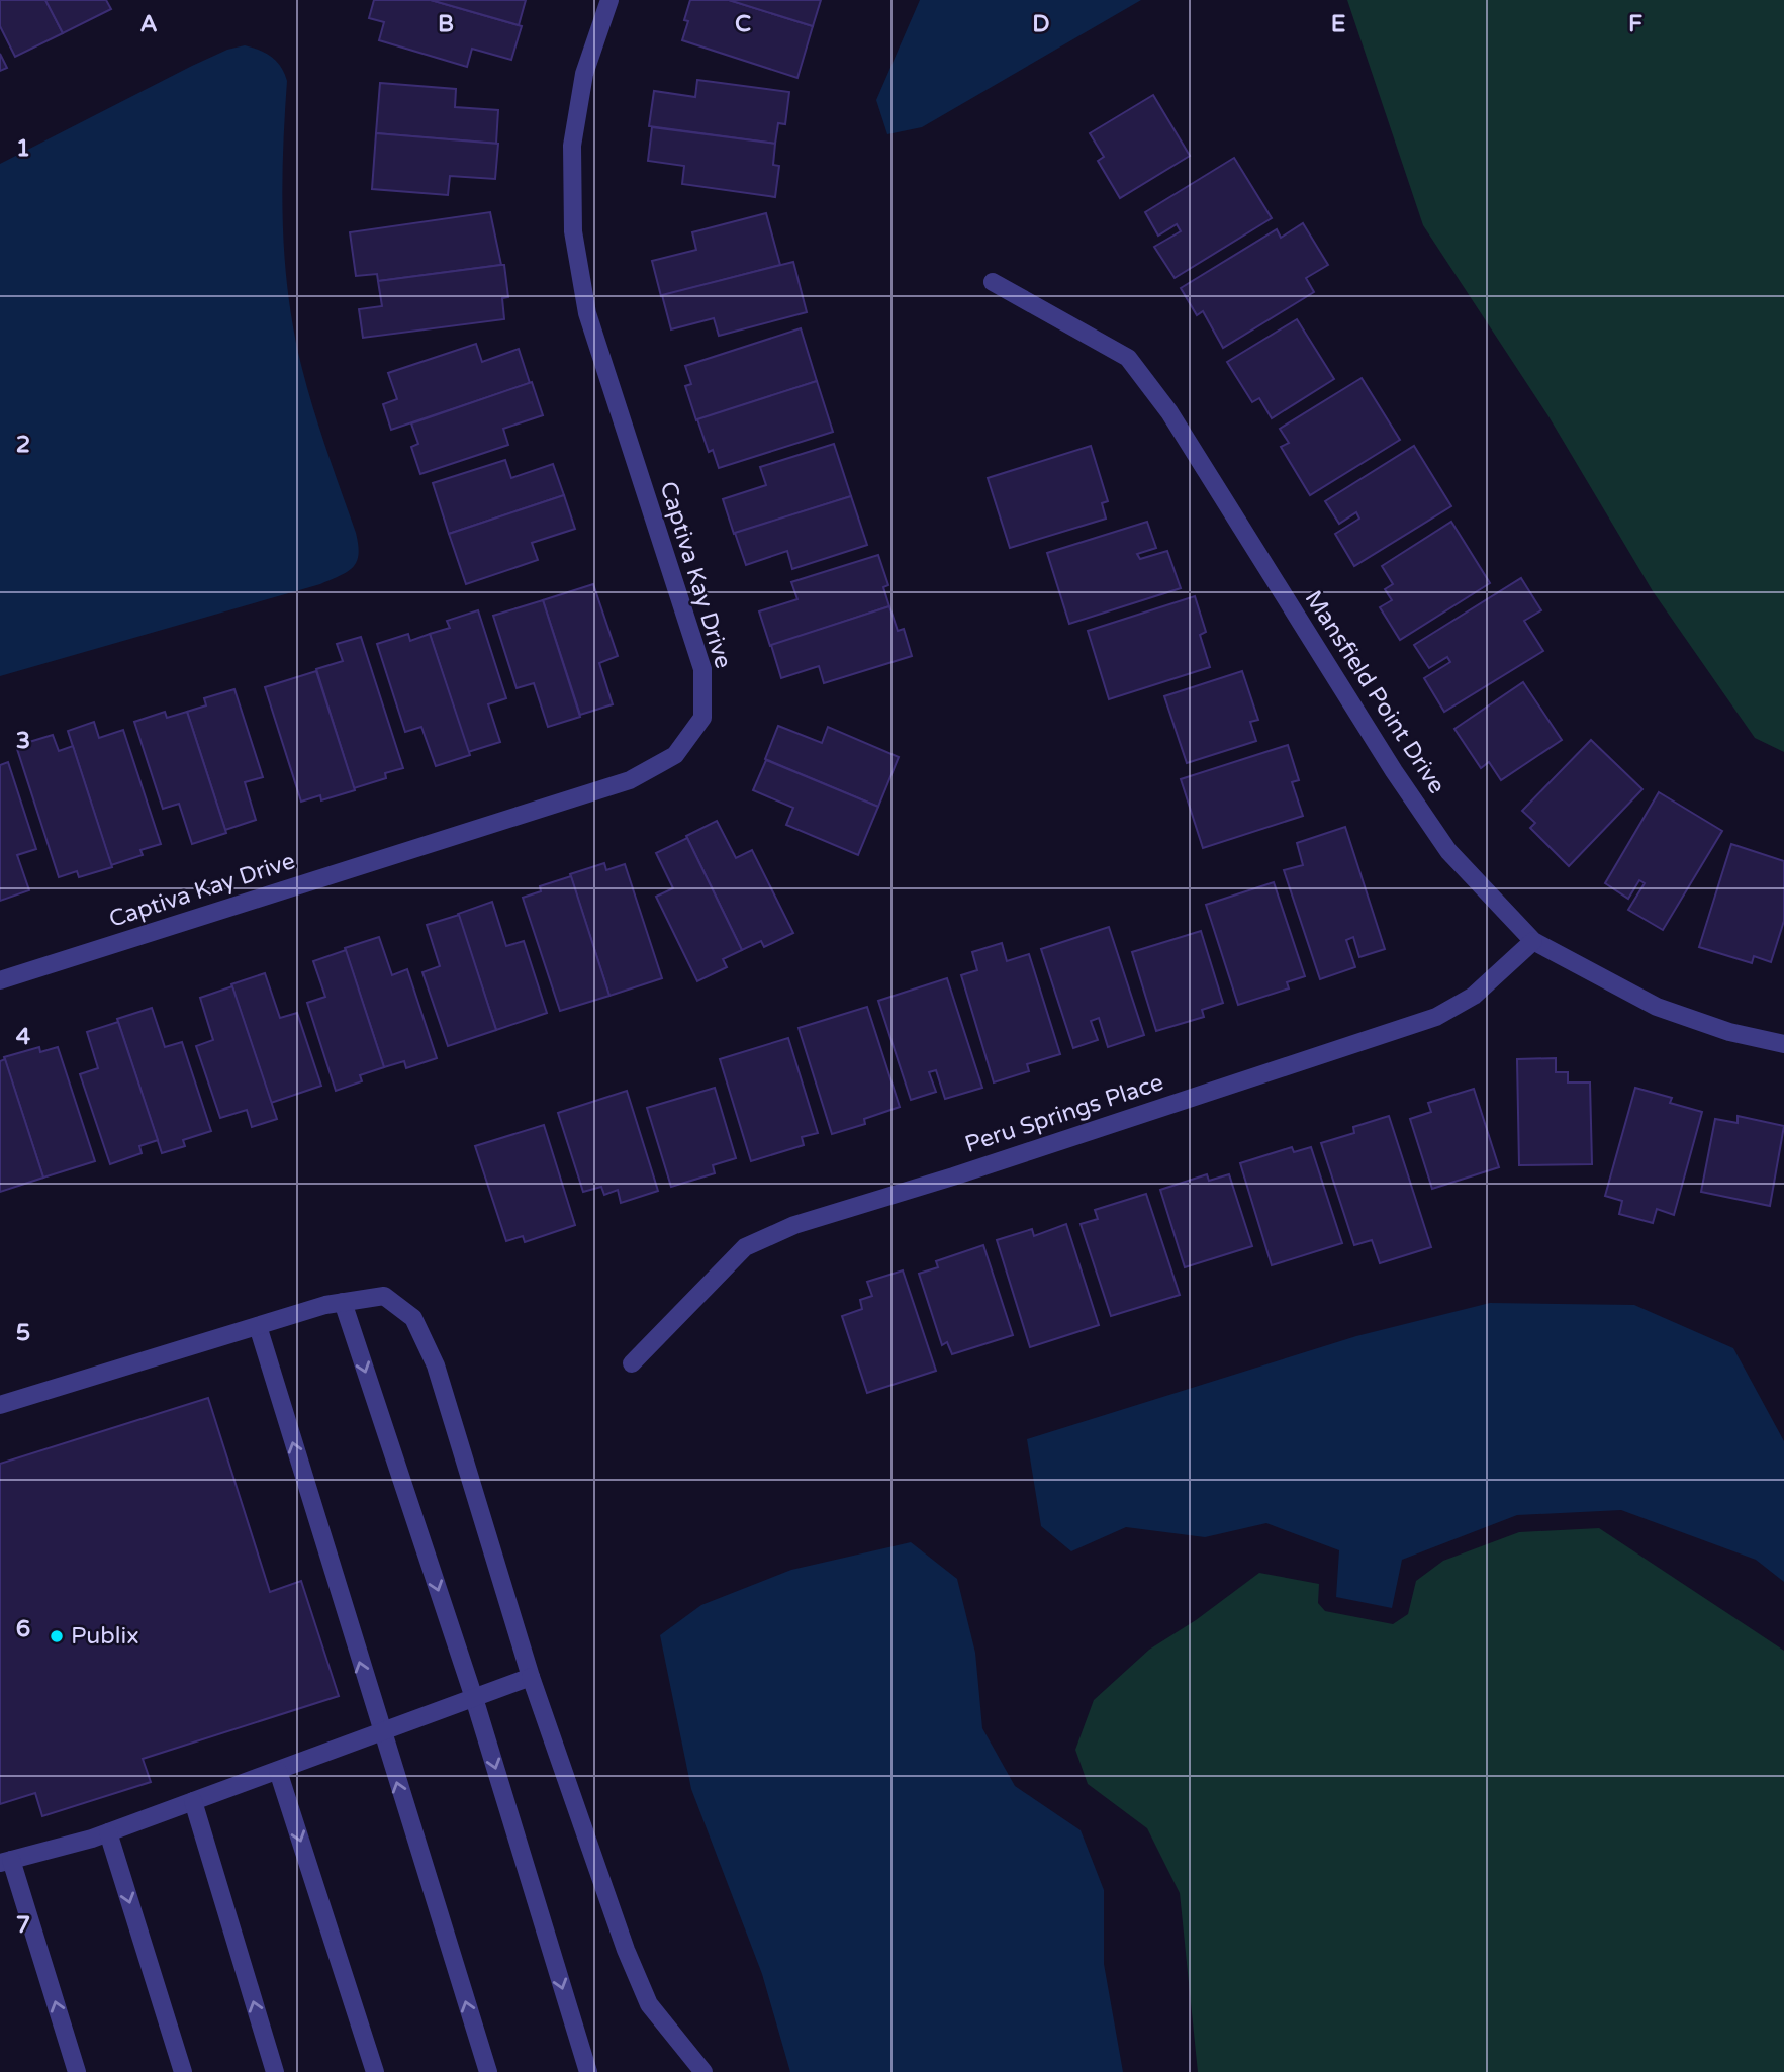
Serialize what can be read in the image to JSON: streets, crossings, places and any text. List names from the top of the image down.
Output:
{
  "streets": {
    "street": ["Captiva Kay Drive", "Mansfield Point Drive", "Peru Springs Place"]
  },
  "crossings": [
    ["Mansfield Point Drive", "Peru Springs Place"]
  ],
  "places": ["Publix"],
  "grid": {
    "columns": [
      "A",
      "B",
      "C",
      "D",
      "E",
      "F"
    ],
    "rows": [
      "1",
      "2",
      "3",
      "4",
      "5",
      "6",
      "7"
    ]
  }
}
